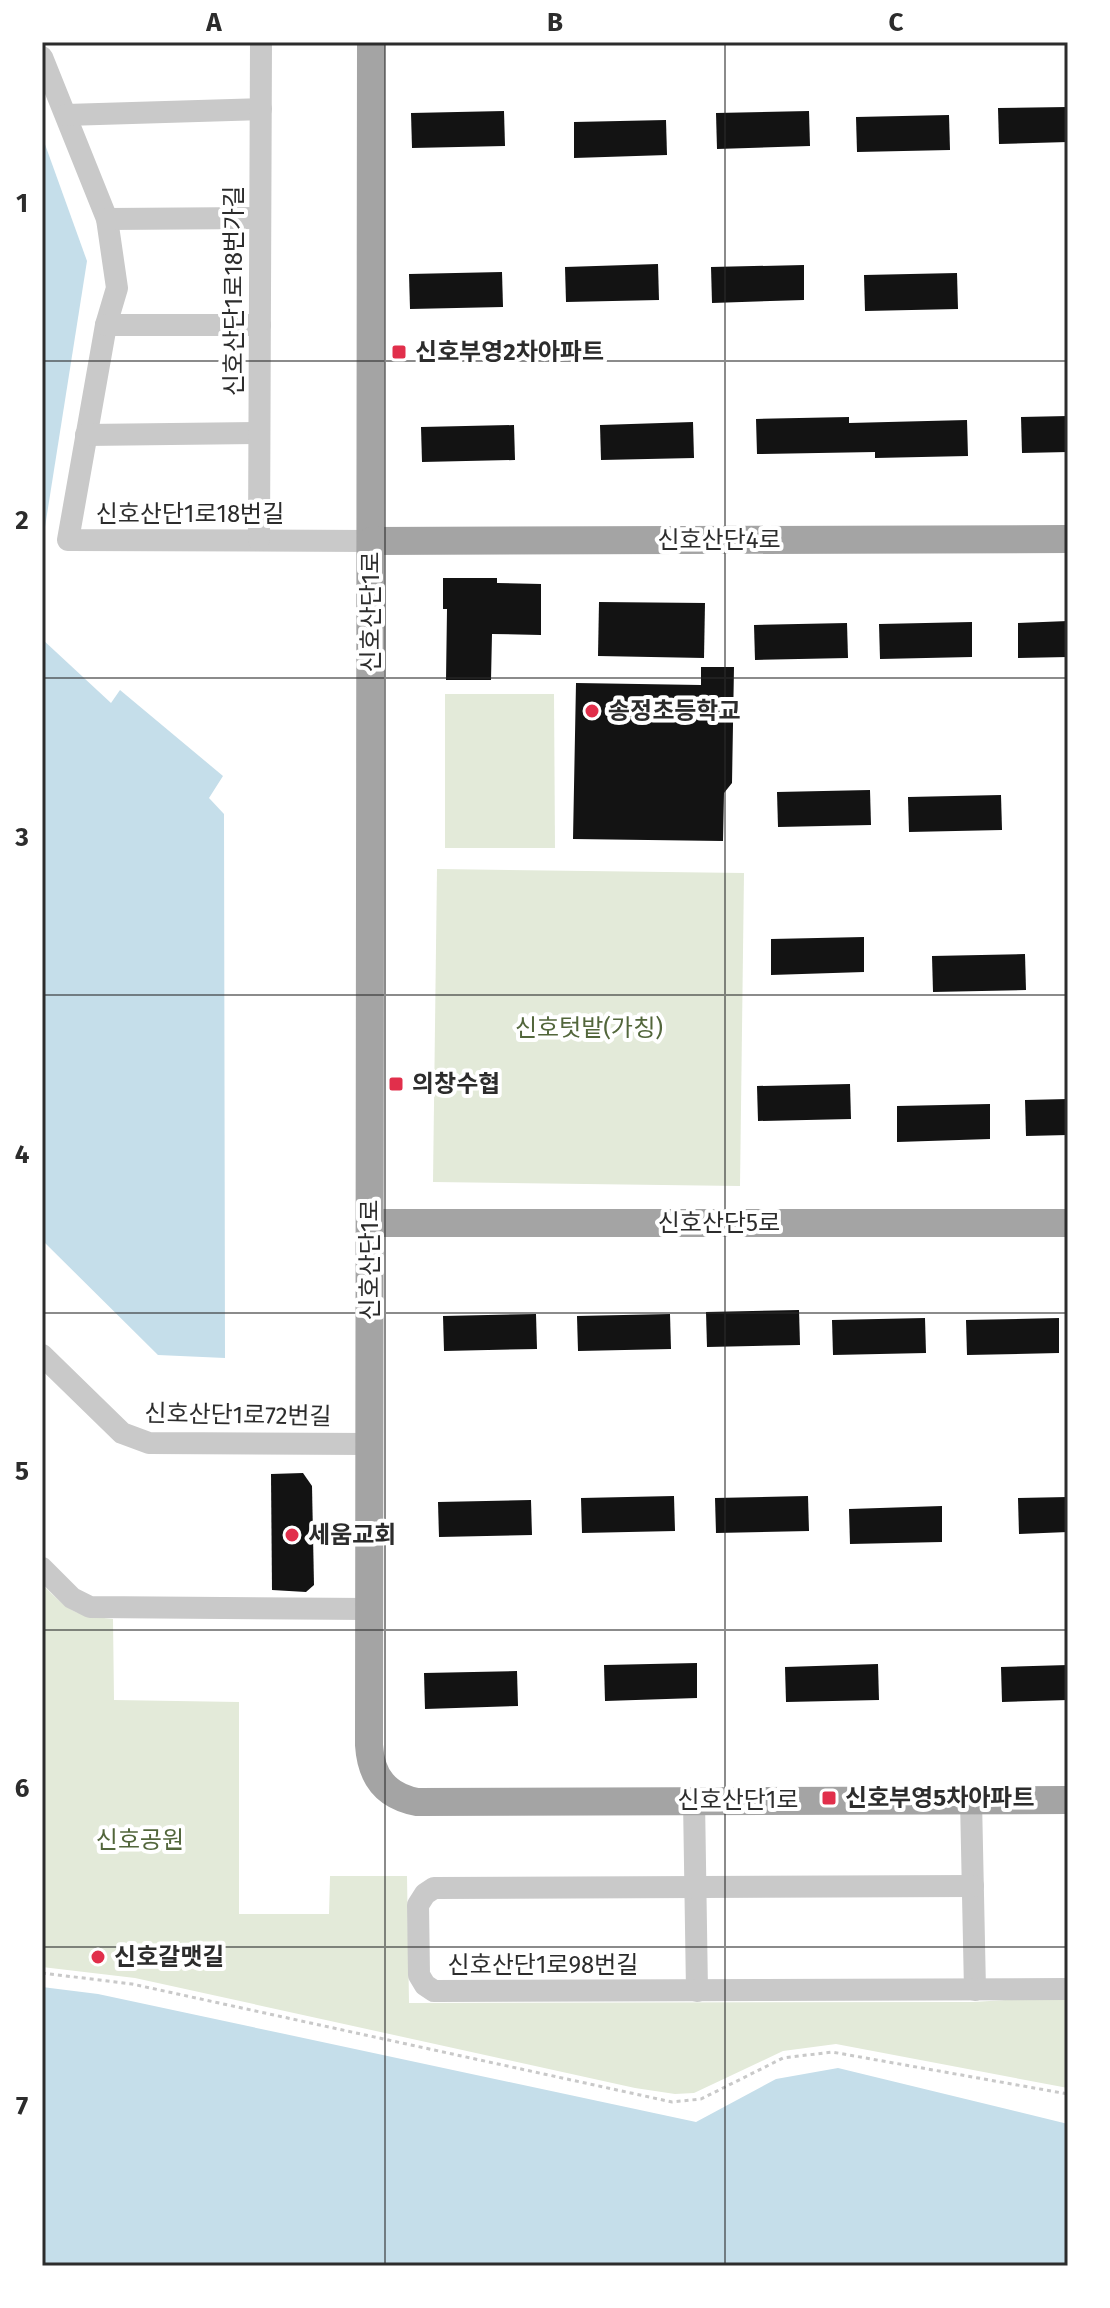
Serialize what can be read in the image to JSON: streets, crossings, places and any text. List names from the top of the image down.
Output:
{
  "streets": {
    "main road": ["신호산단4로", "신호산단1로", "신호산단5로"],
    "street": [
      "신호산단1로18번가길",
      "신호산단1로18번길",
      "신호산단1로72번길",
      "신호산단1로98번길"
    ]
  },
  "crossings": [
    ["신호산단1로18번가길", "신호산단1로18번길"],
    ["신호산단1로18번길", "신호산단4로"],
    ["신호산단1로18번길", "신호산단1로"],
    ["신호산단4로", "신호산단1로"],
    ["신호산단1로", "신호산단5로"],
    ["신호산단1로", "신호산단1로72번길"]
  ],
  "parks": ["신호텃밭(가칭)", "신호공원"],
  "places": {
    "transit": ["신호부영2차아파트", "의창수협", "신호부영5차아파트"],
    "other": ["송정초등학교", "세움교회", "신호갈맷길"]
  },
  "grid": {
    "columns": ["A", "B", "C"],
    "rows": [
      "1",
      "2",
      "3",
      "4",
      "5",
      "6",
      "7"
    ]
  }
}
